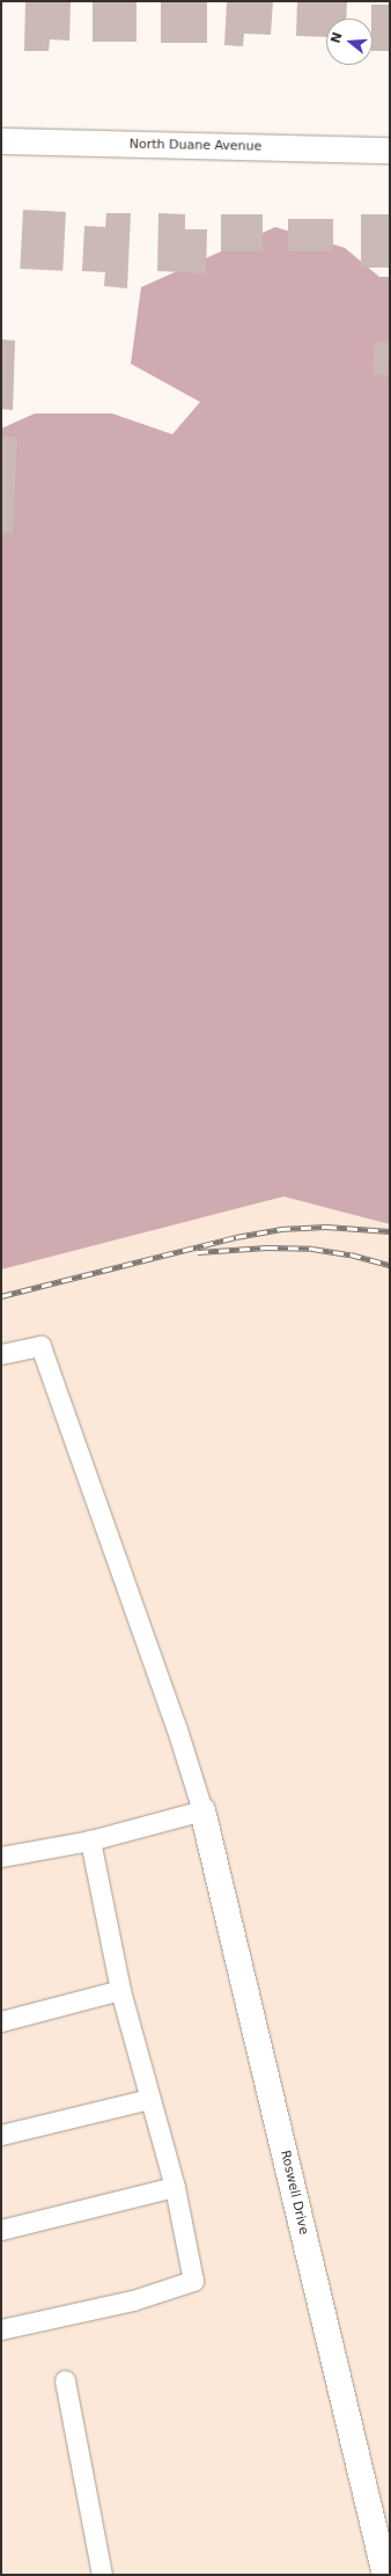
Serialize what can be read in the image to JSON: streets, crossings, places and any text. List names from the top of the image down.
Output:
{
  "streets": {
    "street": ["North Duane Avenue", "Roswell Drive"]
  },
  "north": "left"
}
